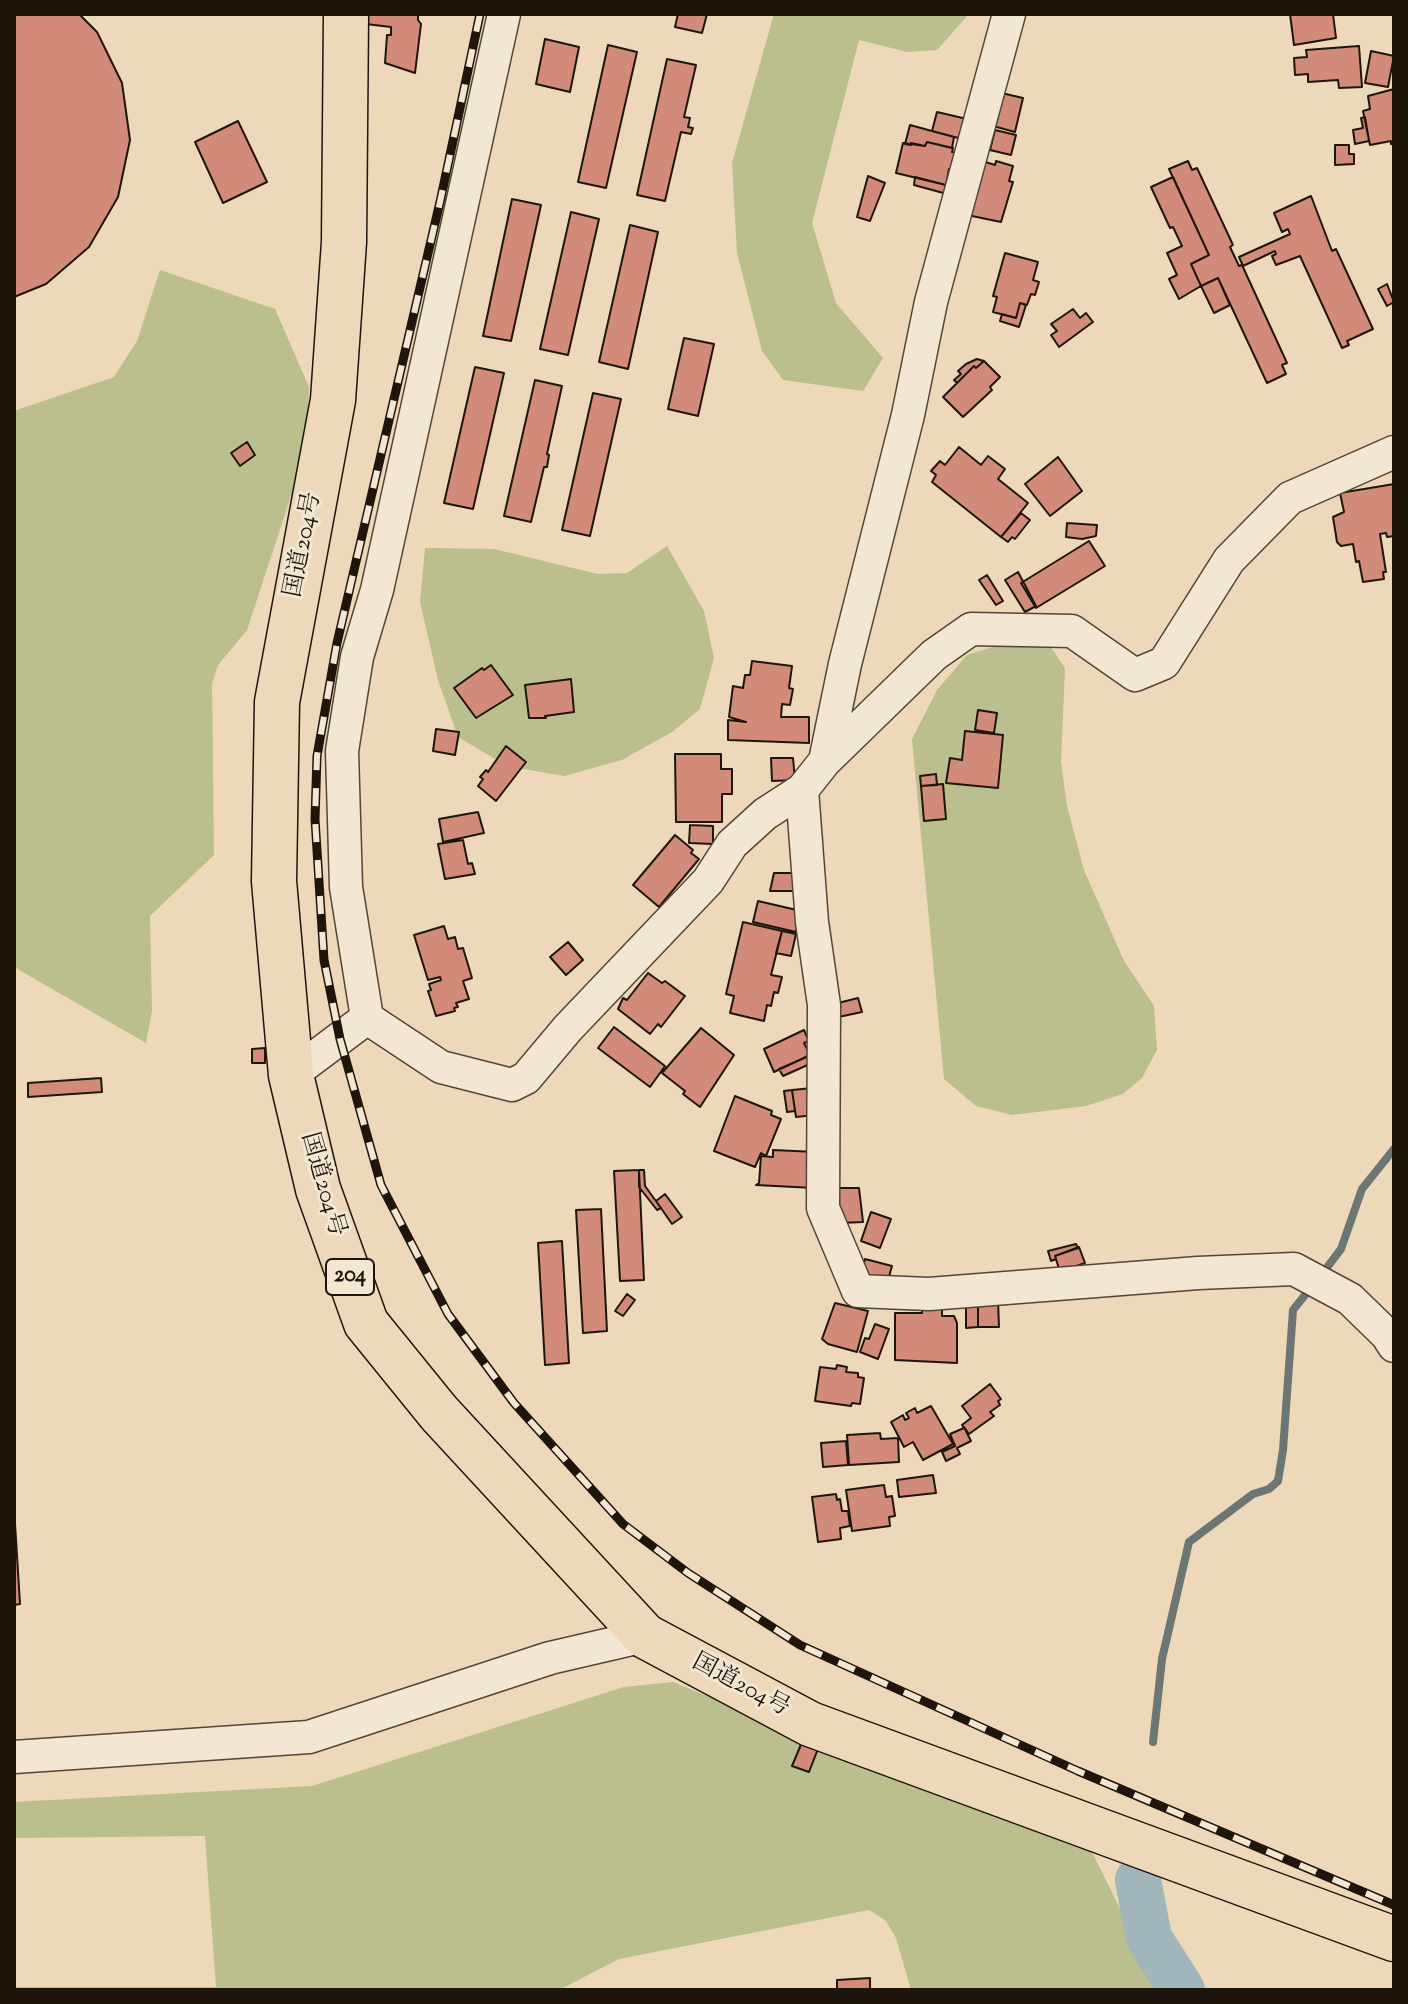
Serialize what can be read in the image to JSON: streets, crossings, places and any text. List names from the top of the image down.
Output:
{
  "streets": {
    "highway": ["国道204号", "204"]
  }
}
